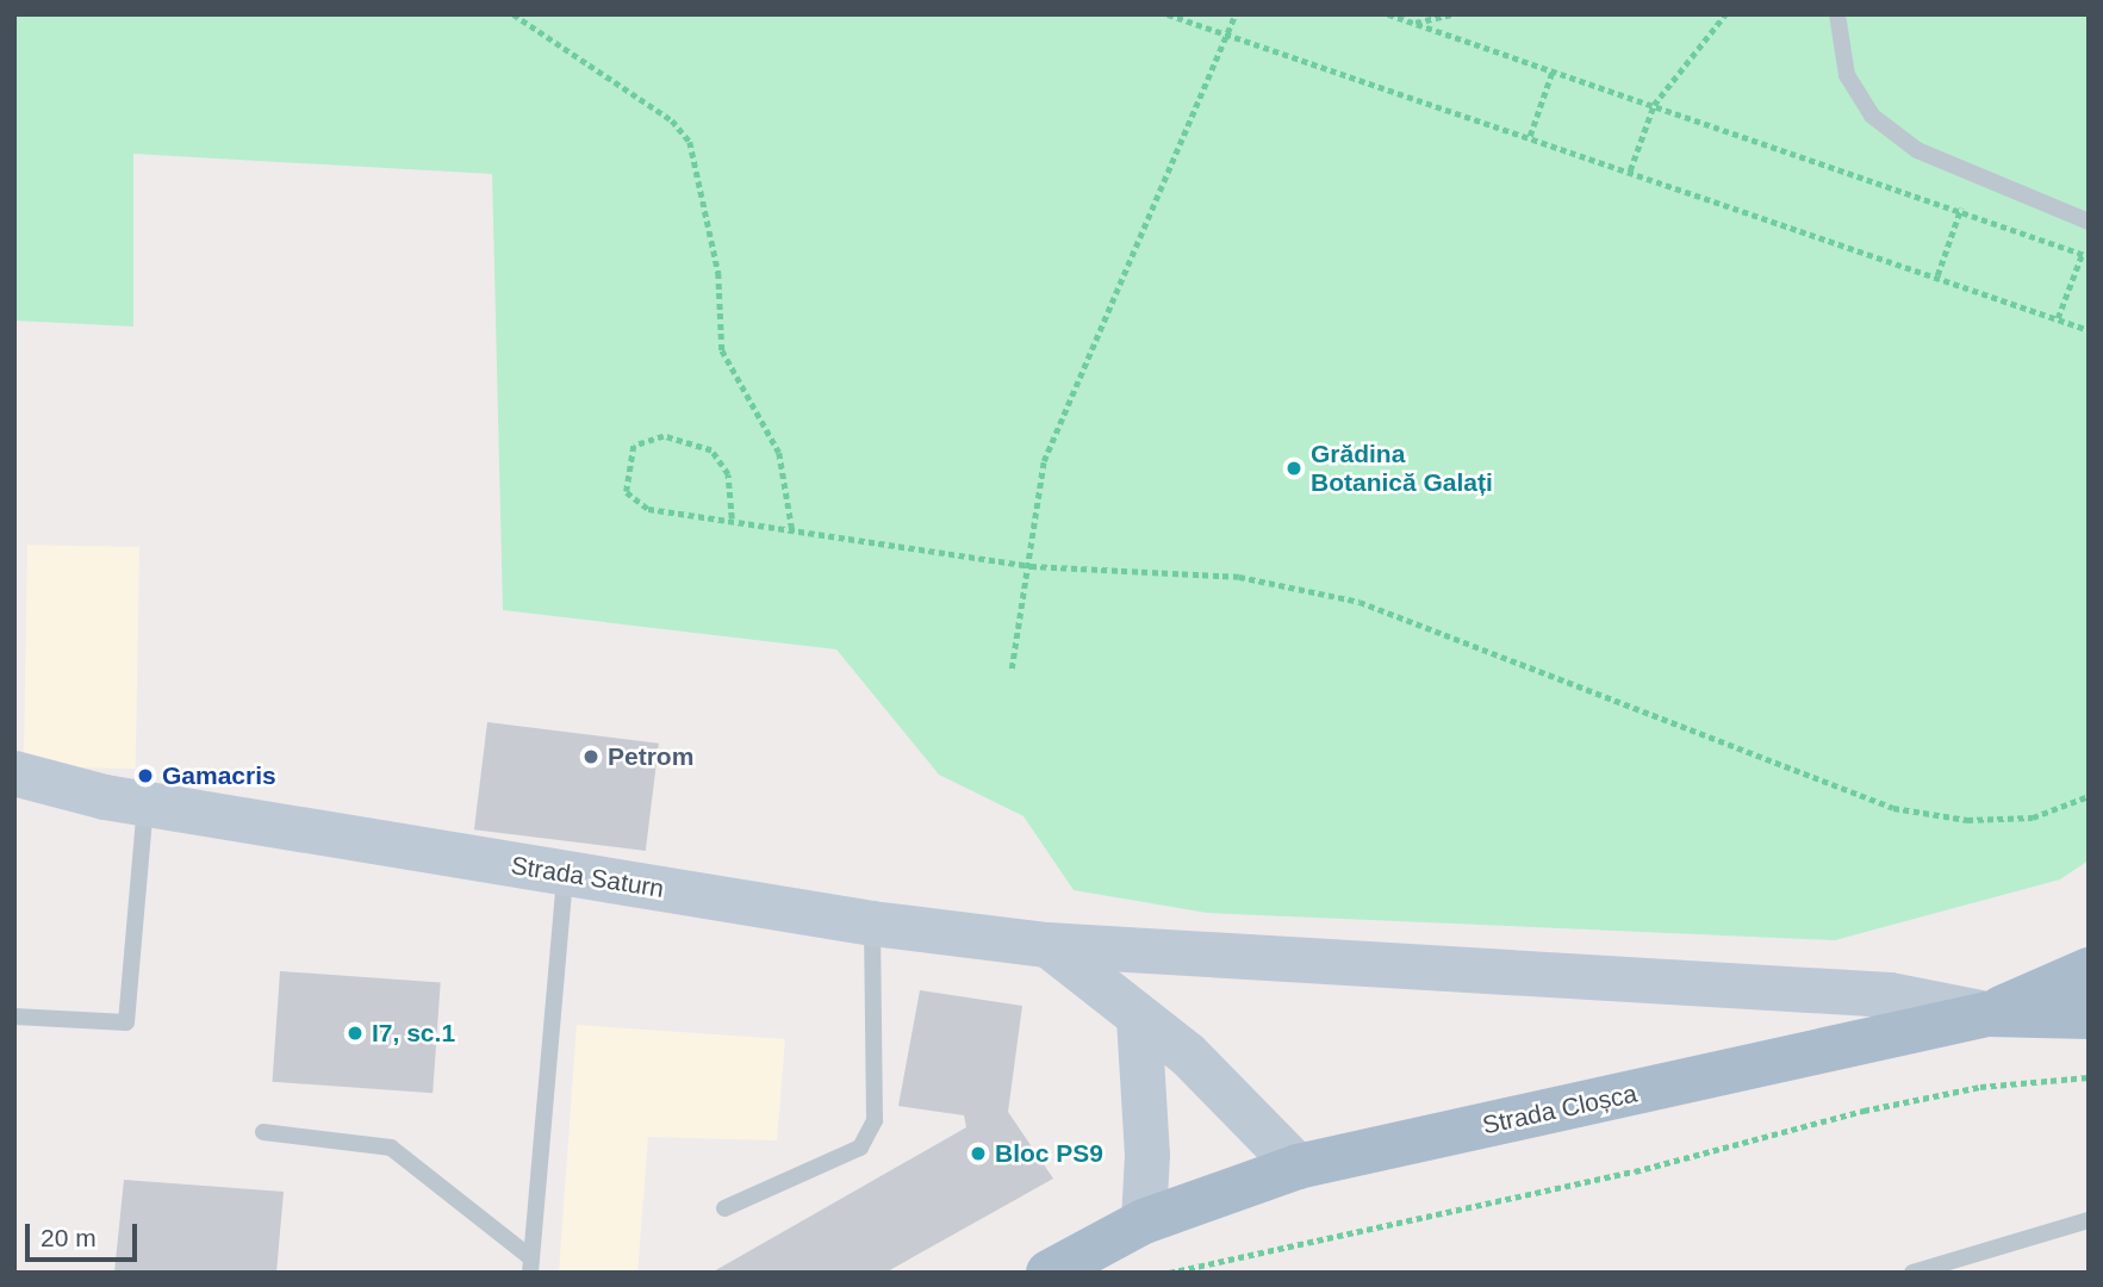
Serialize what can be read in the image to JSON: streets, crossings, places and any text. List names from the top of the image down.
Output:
{
  "streets": {
    "main road": ["Strada Cloșca"],
    "street": ["Strada Saturn"]
  },
  "crossings": [
    ["Strada Saturn", "Strada Cloșca"]
  ],
  "places": [
    "Grădina Botanică Galați",
    "Petrom",
    "Gamacris",
    "I7, sc.1",
    "Bloc PS9"
  ],
  "scale_bar": "20 m"
}
